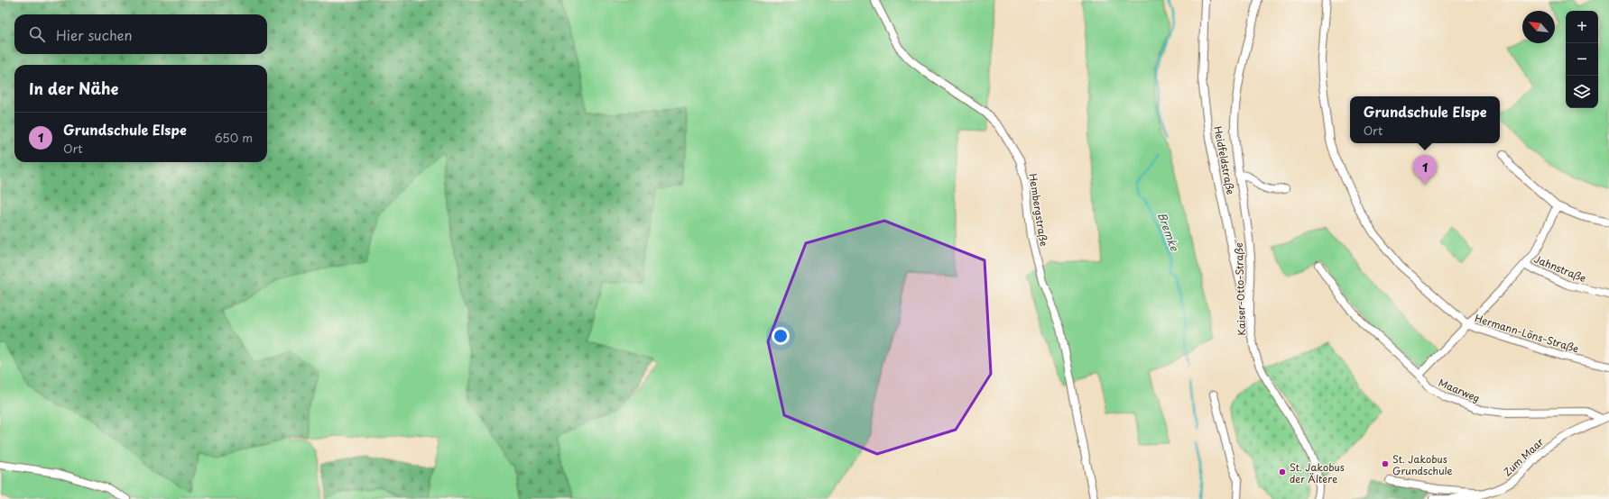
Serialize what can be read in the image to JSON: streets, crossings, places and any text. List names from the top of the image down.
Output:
{
  "streets": {
    "street": [
      "Heidfeldstraße",
      "Hembergstraße",
      "Jahnstraße",
      "Kaiser-Otto-Straße",
      "Hermann-Löns-Straße",
      "Maarweg",
      "Zum Maar"
    ]
  },
  "crossings": [
    ["Heidfeldstraße", "Kaiser-Otto-Straße"],
    ["Maarweg", "Zum Maar"]
  ],
  "water": ["Bremke"],
  "places": ["St. Jakobus Grundschule", "St. Jakobus der Ältere"],
  "north": "top left",
  "page": {
    "map_buttons": ["+", "−"],
    "search": "Hier suchen",
    "heading": "In der Nähe",
    "popup": ["Grundschule Elspe", "Ort"],
    "list": [
      {
        "mark": "1",
        "name": "Grundschule Elspe",
        "note": "Ort",
        "value": "650 m"
      }
    ],
    "pins": "1"
  }
}
